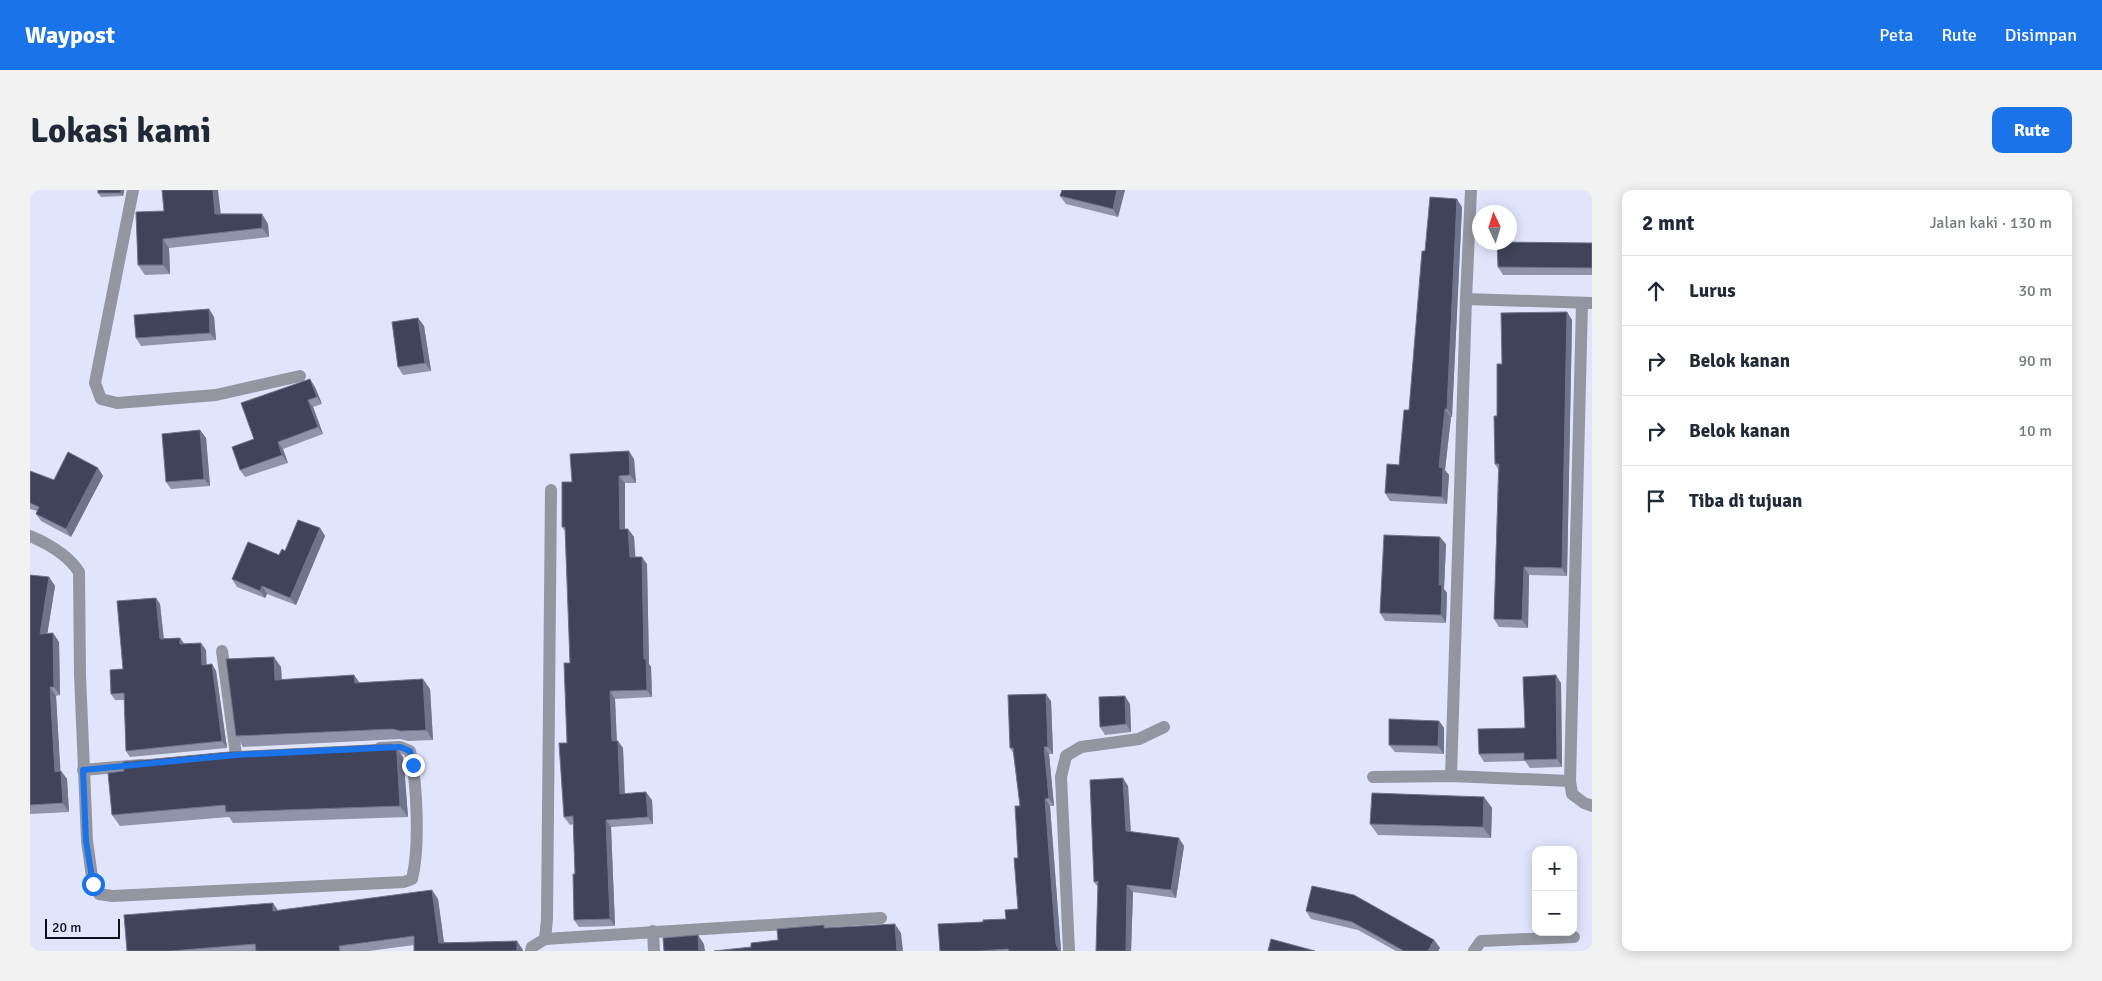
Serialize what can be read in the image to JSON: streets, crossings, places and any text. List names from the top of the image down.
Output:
{
  "scale_bar": "20 m",
  "north": "top",
  "page": {
    "header": "Waypost",
    "nav": ["Peta", "Rute", "Disimpan"],
    "buttons": "Rute",
    "title": "Lokasi kami",
    "heading": ["2 mnt", "Jalan kaki · 130 m"],
    "list": [
      ["Lurus", "30 m"],
      ["Belok kanan", "90 m"],
      ["Belok kanan", "10 m"],
      "Tiba di tujuan"
    ],
    "map_buttons": ["+", "−"],
    "scale": "20 m"
  }
}
